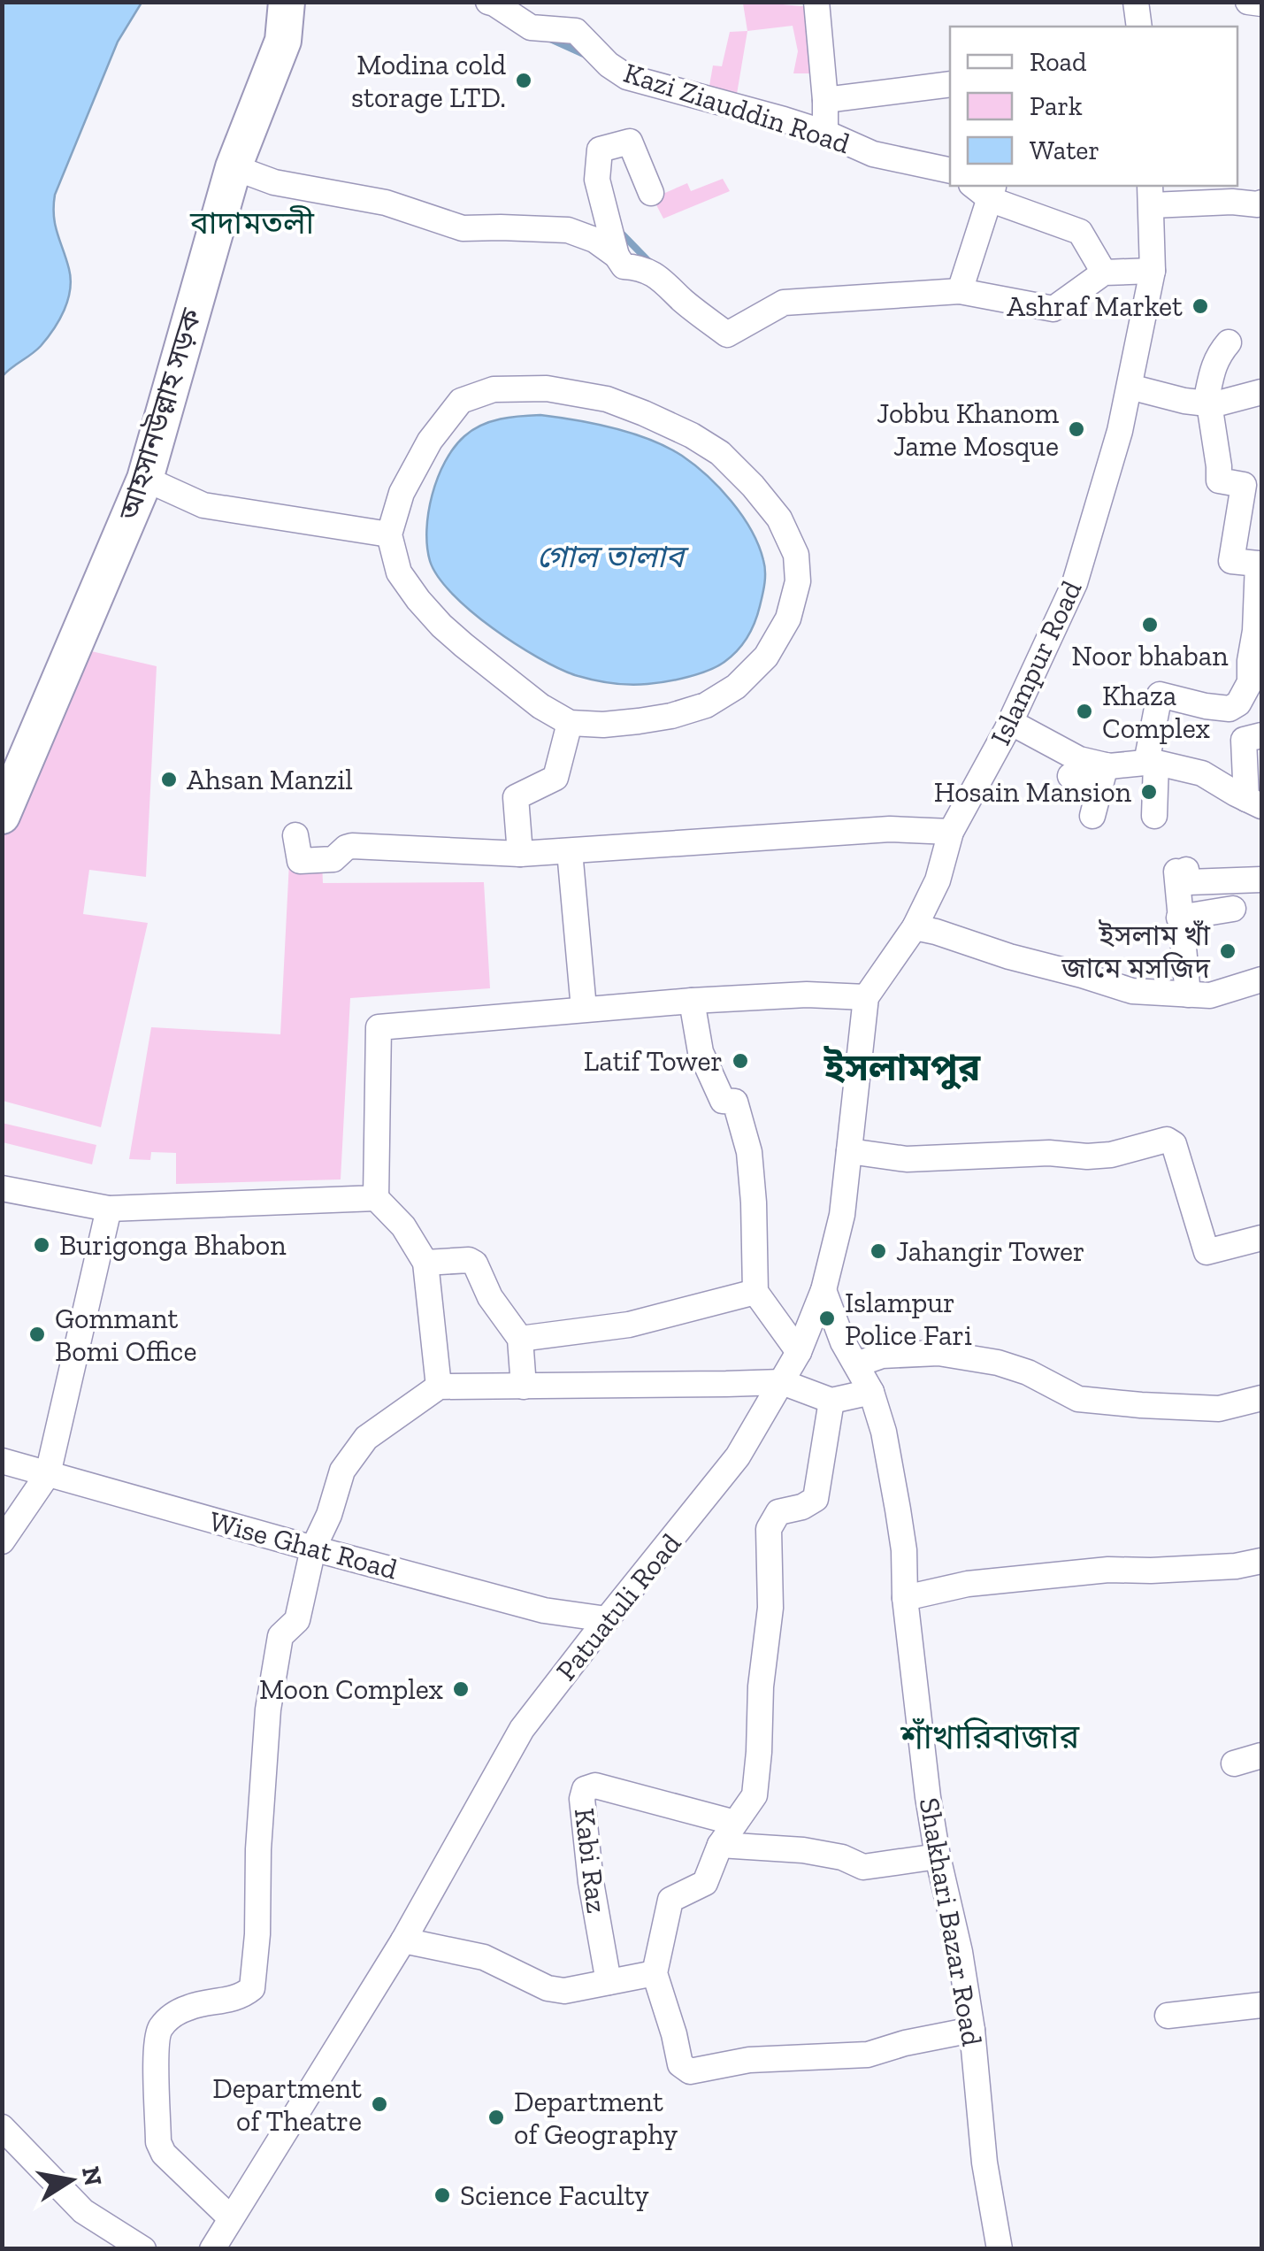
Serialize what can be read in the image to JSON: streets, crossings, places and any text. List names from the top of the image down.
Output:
{
  "streets": {
    "street": [
      "Kazi Ziauddin Road",
      "আহসানউল্লাহ সড়ক",
      "Islampur Road",
      "Wise Ghat Road",
      "Patuatuli Road",
      "Kabi Raz",
      "Shakhari Bazar Road"
    ]
  },
  "crossings": [
    ["Islampur Road", "Patuatuli Road"],
    ["Wise Ghat Road", "Patuatuli Road"],
    ["Patuatuli Road", "Shakhari Bazar Road"]
  ],
  "districts": ["বাদামতলী", "ইসলামপুর", "শাঁখারিবাজার"],
  "water": ["গোল তালাব"],
  "places": [
    "Modina cold storage LTD.",
    "Ashraf Market",
    "Jobbu Khanom Jame Mosque",
    "Noor bhaban",
    "Khaza Complex",
    "Ahsan Manzil",
    "Hosain Mansion",
    "ইসলাম খাঁ জামে মসজিদ",
    "Latif Tower",
    "Burigonga Bhabon",
    "Jahangir Tower",
    "Islampur Police Fari",
    "Gommant Bomi Office",
    "Moon Complex",
    "Department of Theatre",
    "Department of Geography",
    "Science Faculty"
  ],
  "legend": ["Road", "Park", "Water"],
  "north": "right"
}
